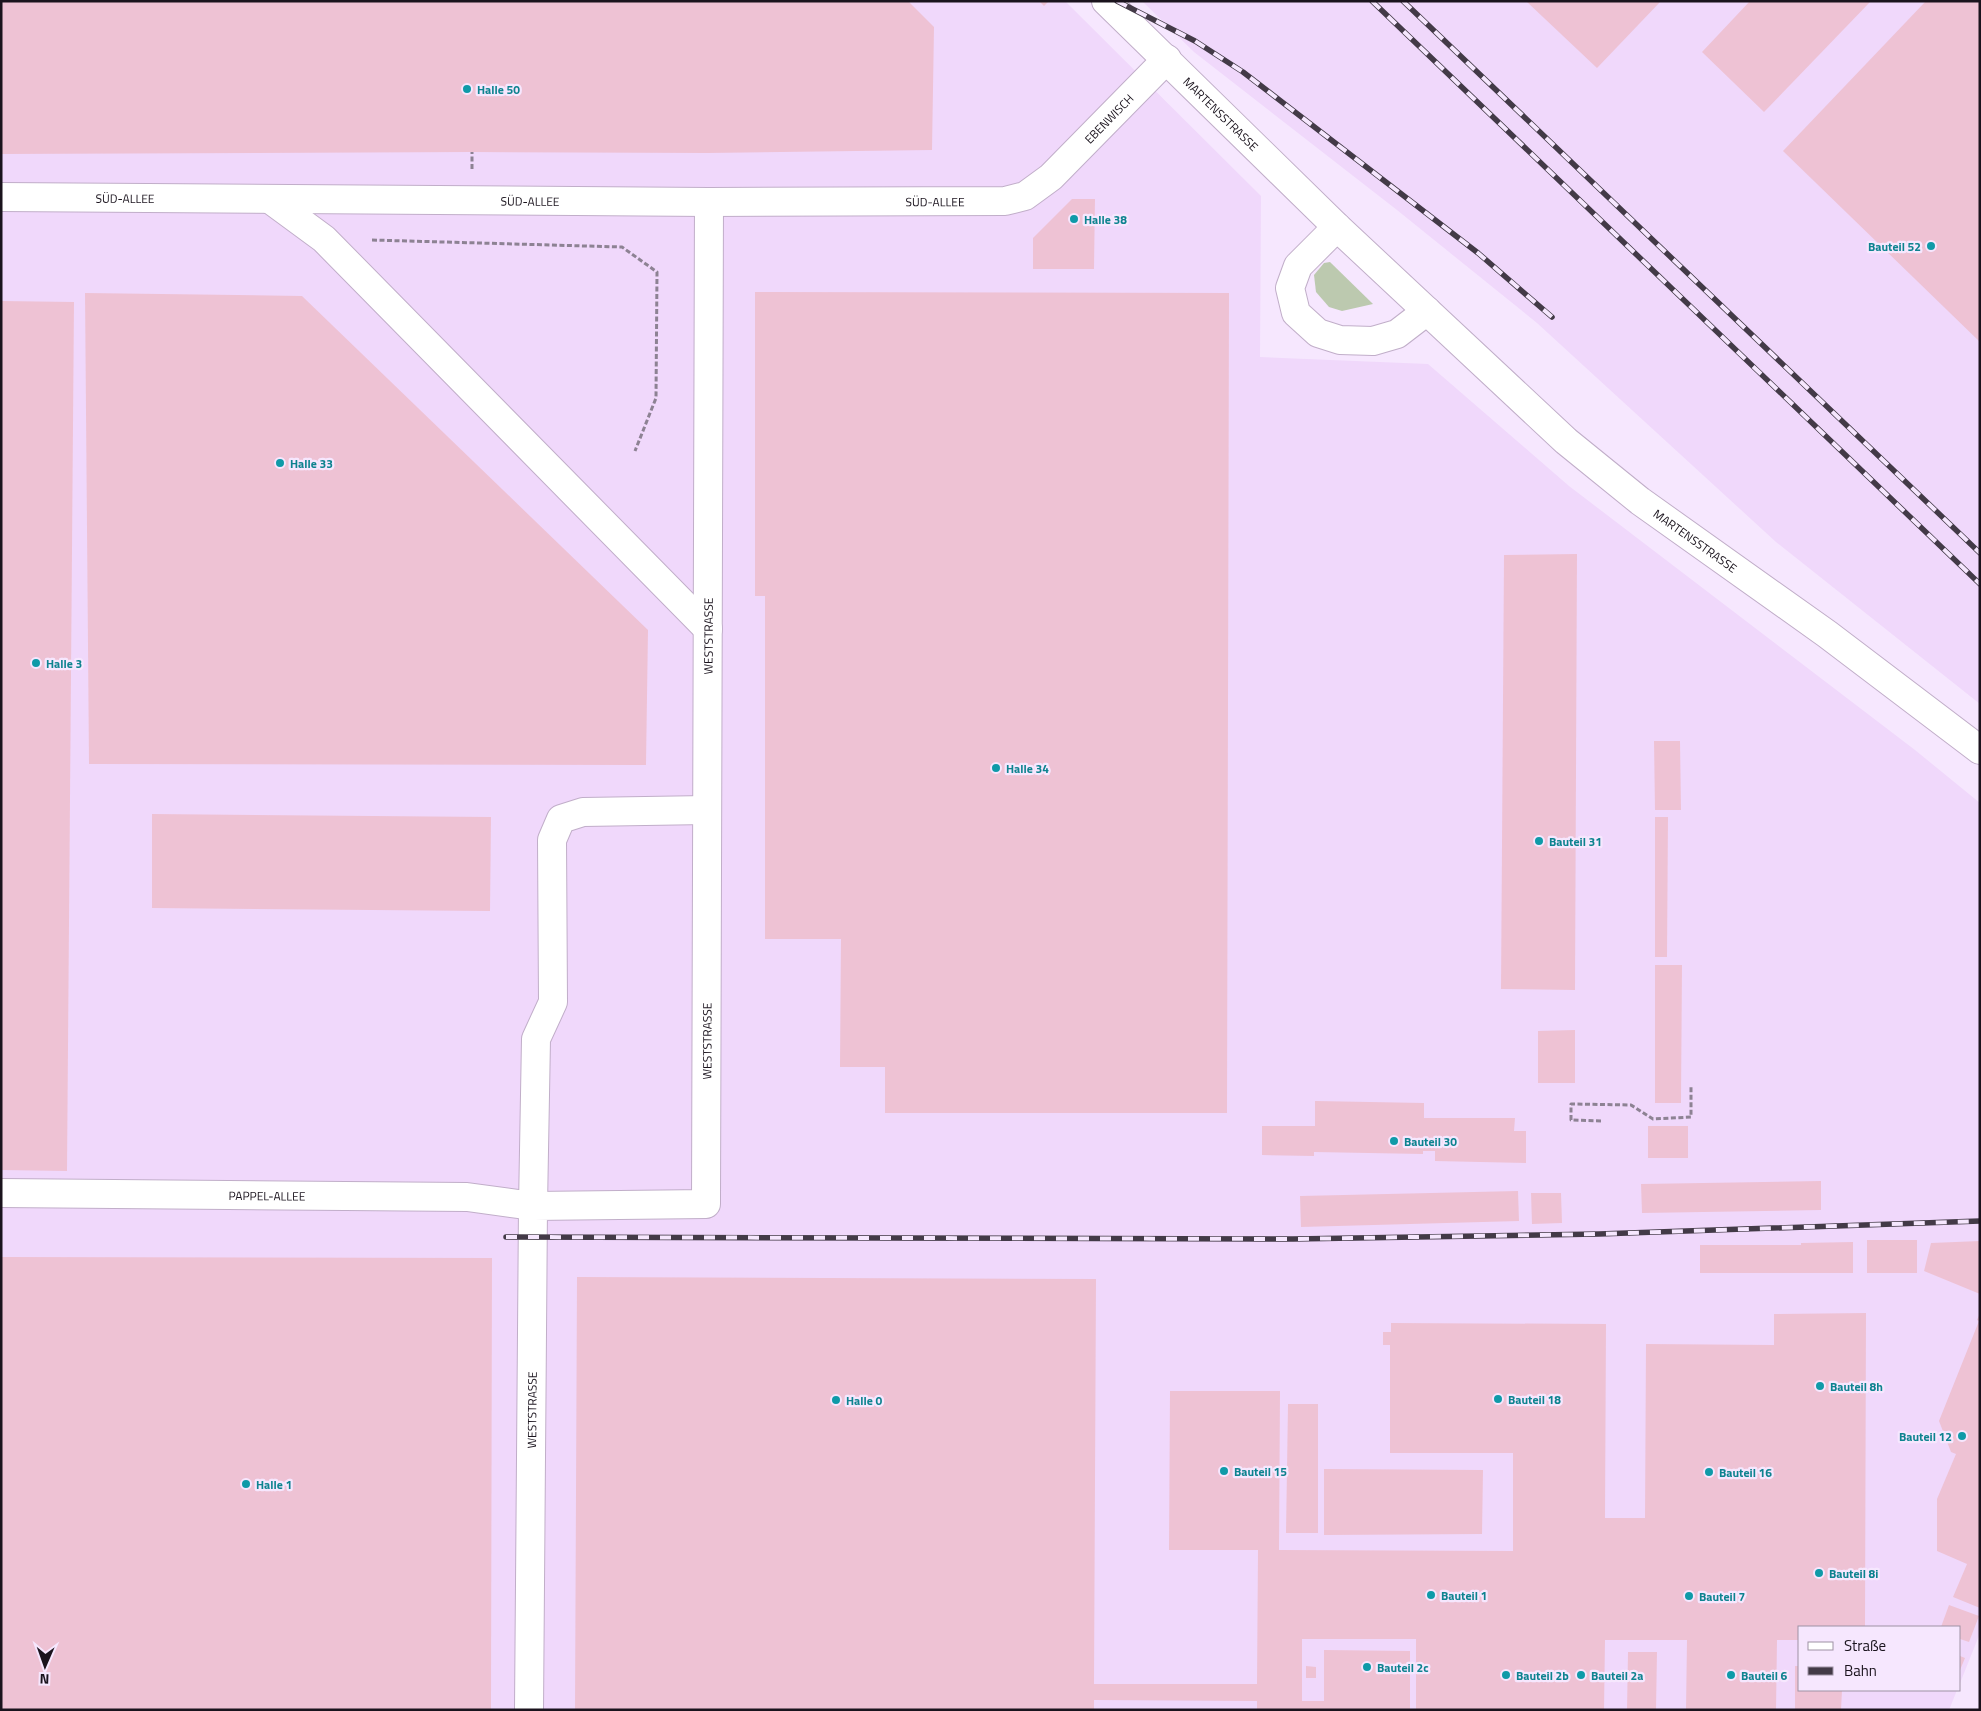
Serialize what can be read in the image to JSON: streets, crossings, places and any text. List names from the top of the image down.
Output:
{
  "streets": {
    "street": [
      "MARTENSSTRASSE",
      "EBENWISCH",
      "SÜD-ALLEE",
      "WESTSTRASSE",
      "PAPPEL-ALLEE"
    ]
  },
  "crossings": [
    ["MARTENSSTRASSE", "EBENWISCH"],
    ["EBENWISCH", "SÜD-ALLEE"],
    ["SÜD-ALLEE", "WESTSTRASSE"],
    ["WESTSTRASSE", "PAPPEL-ALLEE"]
  ],
  "places": [
    "Halle 50",
    "Halle 38",
    "Bauteil 52",
    "Halle 33",
    "Halle 3",
    "Halle 34",
    "Bauteil 31",
    "Bauteil 30",
    "Bauteil 8h",
    "Bauteil 18",
    "Halle 0",
    "Bauteil 12",
    "Bauteil 15",
    "Bauteil 16",
    "Halle 1",
    "Bauteil 8i",
    "Bauteil 1",
    "Bauteil 7",
    "Bauteil 2c",
    "Bauteil 2b",
    "Bauteil 2a",
    "Bauteil 6"
  ],
  "legend": ["Straße", "Bahn"],
  "north": "bottom"
}
